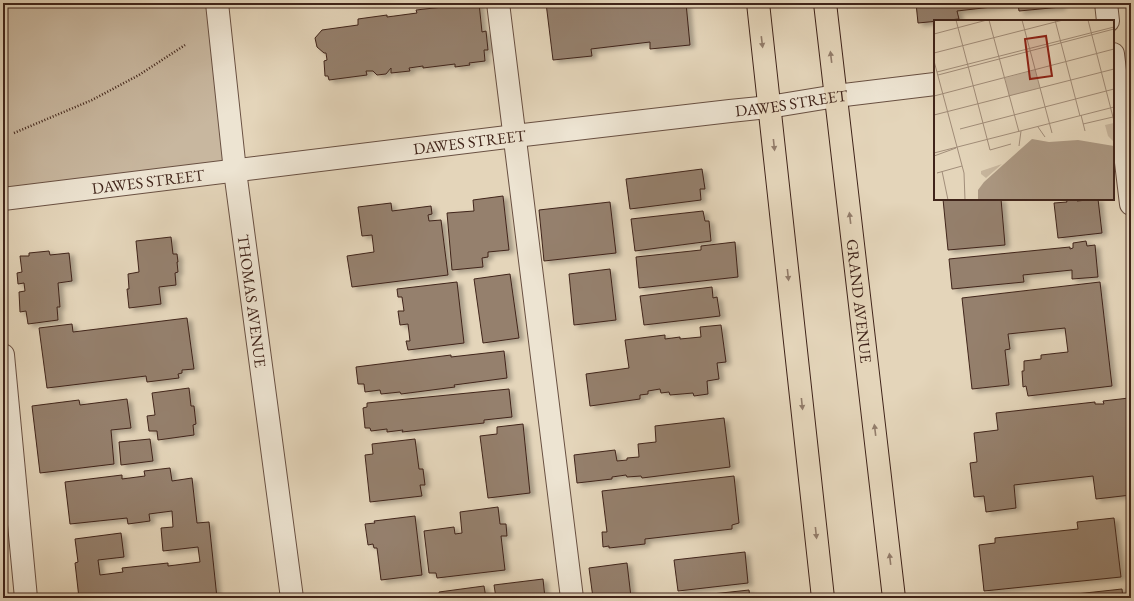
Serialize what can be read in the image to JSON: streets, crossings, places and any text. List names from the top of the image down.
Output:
{
  "streets": {
    "main road": ["GRAND AVENUE"],
    "street": ["DAWES STREET", "THOMAS AVENUE"]
  },
  "crossings": [
    ["DAWES STREET", "THOMAS AVENUE"],
    ["DAWES STREET", "GRAND AVENUE"]
  ]
}
